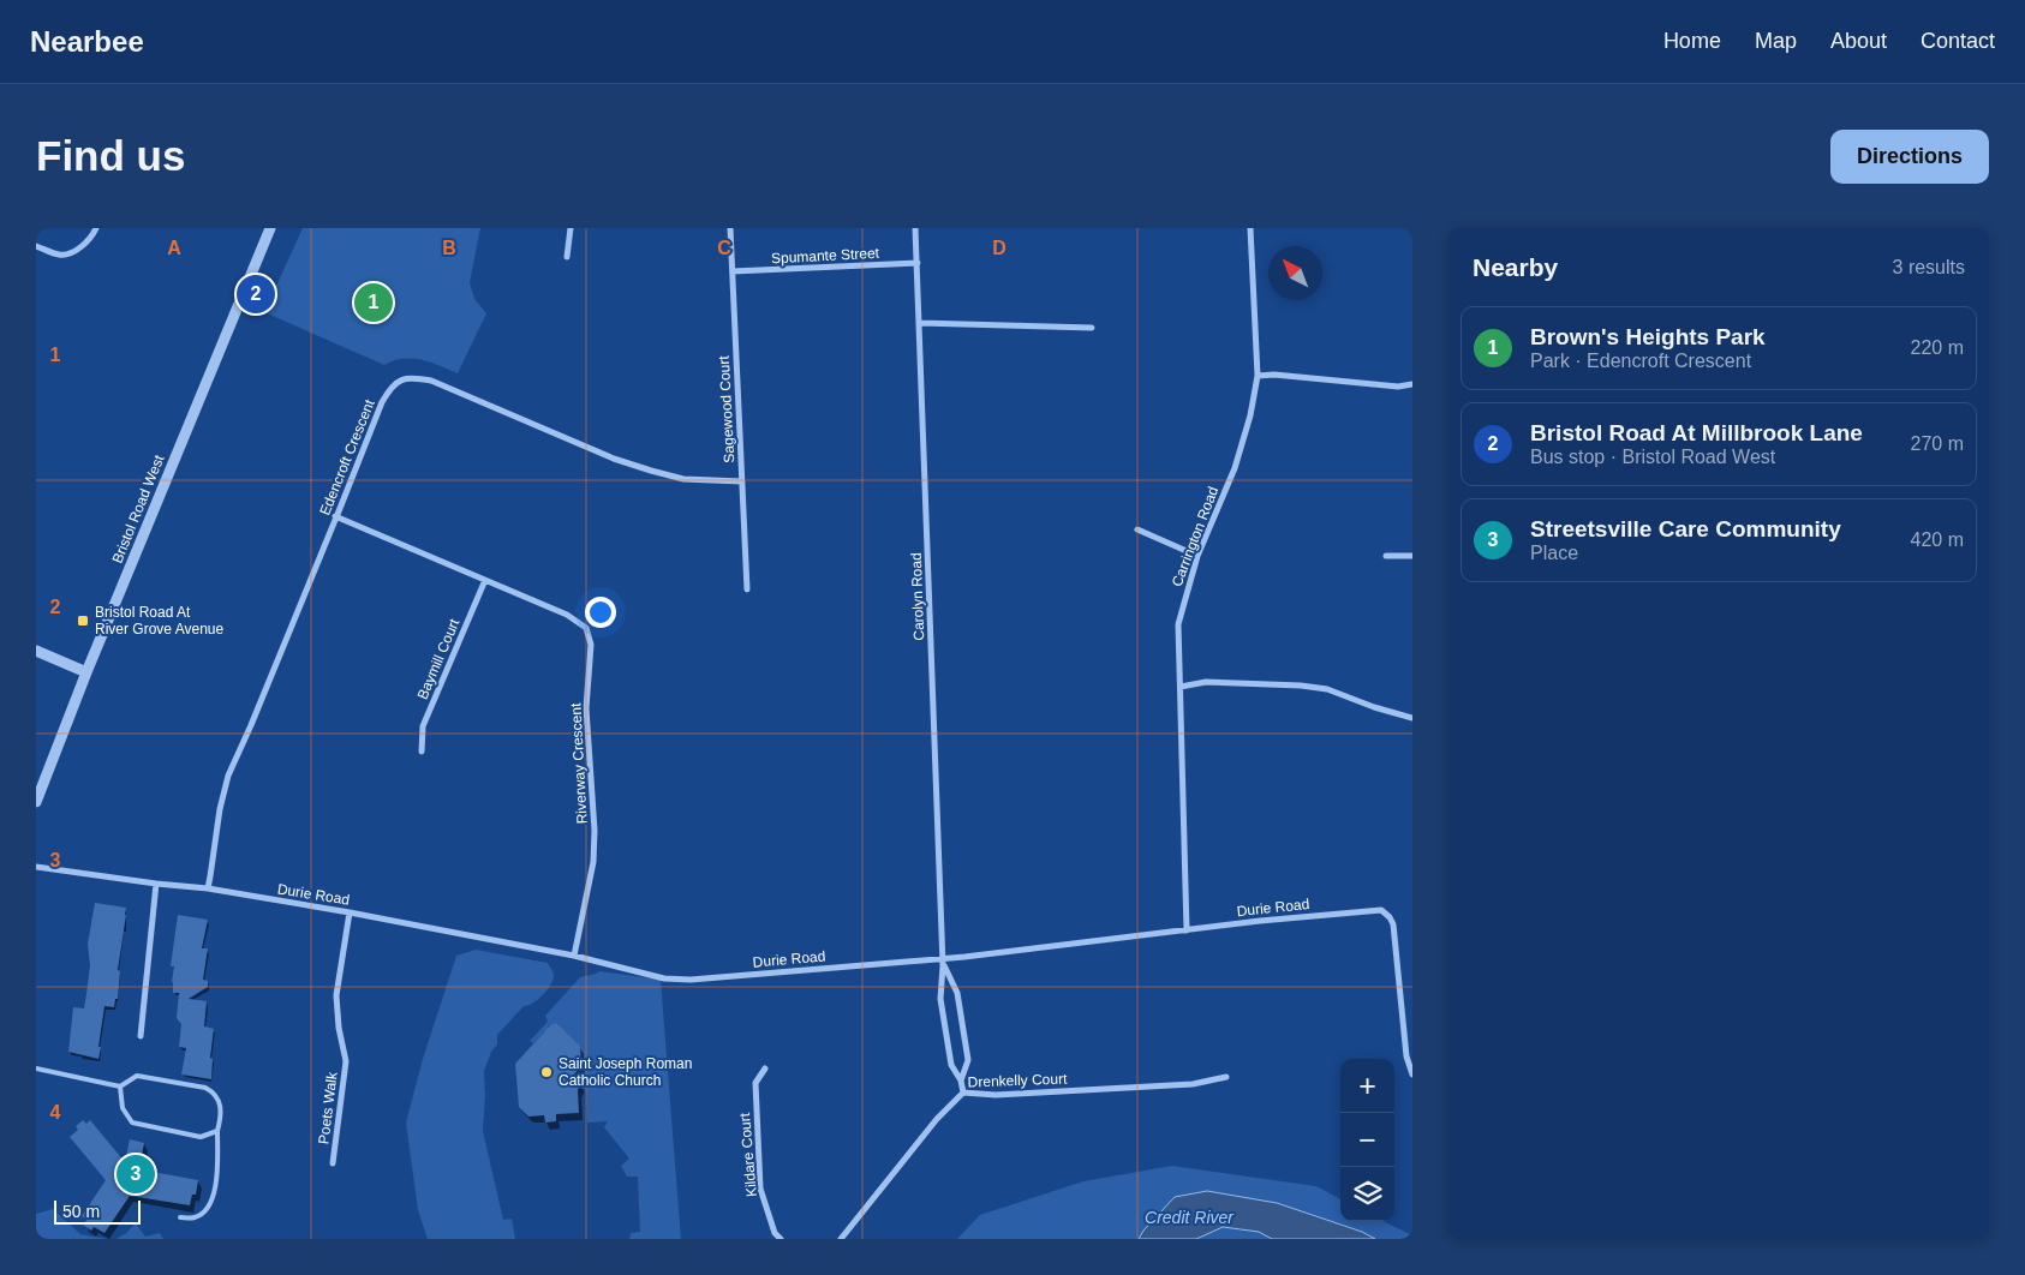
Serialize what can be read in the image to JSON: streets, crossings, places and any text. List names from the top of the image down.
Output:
{
  "streets": {
    "street": [
      "Spumante Street",
      "Sagewood Court",
      "Edencroft Crescent",
      "Bristol Road West",
      "Carrington Road",
      "Carolyn Road",
      "Baymill Court",
      "Riverway Crescent",
      "Durie Road",
      "Drenkelly Court",
      "Poets Walk",
      "Kildare Court"
    ]
  },
  "crossings": [
    ["Spumante Street", "Sagewood Court"],
    ["Spumante Street", "Carolyn Road"],
    ["Sagewood Court", "Edencroft Crescent"],
    ["Edencroft Crescent", "Riverway Crescent"],
    ["Edencroft Crescent", "Durie Road"],
    ["Carrington Road", "Durie Road"],
    ["Carolyn Road", "Durie Road"],
    ["Carolyn Road", "Drenkelly Court"],
    ["Baymill Court", "Riverway Crescent"],
    ["Riverway Crescent", "Durie Road"],
    ["Durie Road", "Poets Walk"]
  ],
  "water": ["Credit River"],
  "places": {
    "transit": ["Bristol Road At River Grove Avenue"],
    "other": ["Saint Joseph Roman Catholic Church"]
  },
  "scale_bar": "50 m",
  "north": "top left",
  "page": {
    "header": "Nearbee",
    "nav": [
      "Home",
      "Map",
      "About",
      "Contact"
    ],
    "buttons": "Directions",
    "title": "Find us",
    "heading": ["Nearby", "3 results"],
    "pins": ["2", "1", "3"],
    "list": [
      {
        "mark": "1",
        "name": "Brown's Heights Park",
        "note": "Park · Edencroft Crescent",
        "value": "220 m"
      },
      {
        "mark": "2",
        "name": "Bristol Road At Millbrook Lane",
        "note": "Bus stop · Bristol Road West",
        "value": "270 m"
      },
      {
        "mark": "3",
        "name": "Streetsville Care Community",
        "note": "Place",
        "value": "420 m"
      }
    ],
    "map_buttons": ["+", "−"],
    "scale": "50 m"
  },
  "grid": {
    "columns": [
      "A",
      "B",
      "C",
      "D"
    ],
    "rows": [
      "1",
      "2",
      "3",
      "4"
    ]
  }
}
